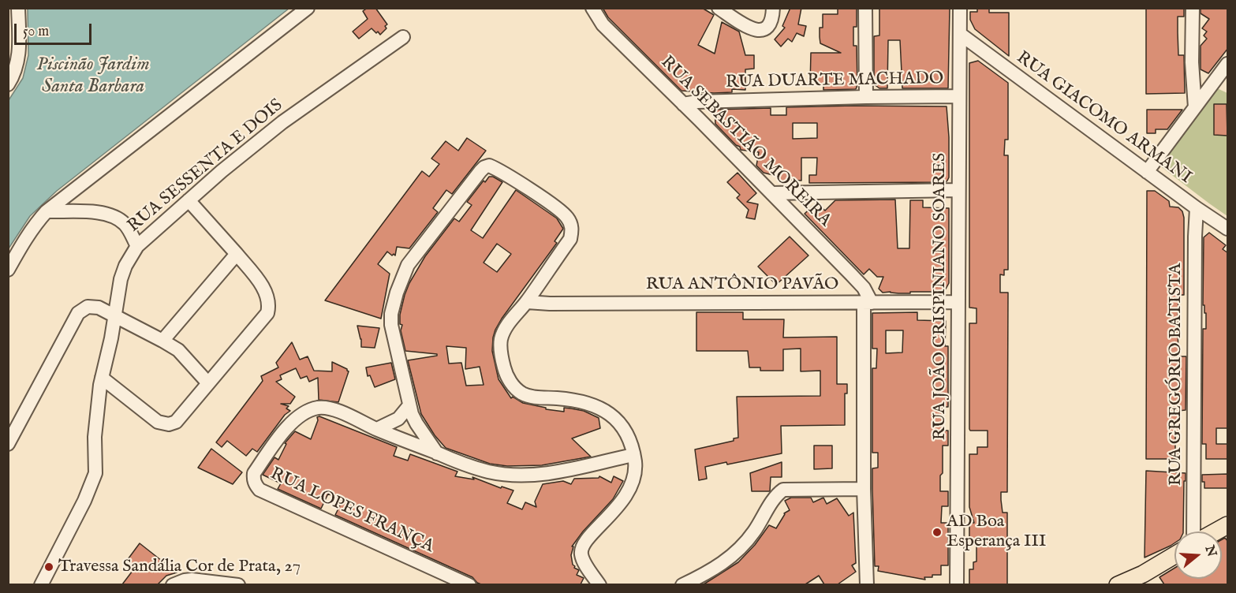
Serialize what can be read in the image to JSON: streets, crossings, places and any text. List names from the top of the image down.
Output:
{
  "streets": {
    "street": [
      "RUA DUARTE MACHADO",
      "RUA GIACOMO ARMANI",
      "RUA SEBASTIÃO MOREIRA",
      "RUA SESSENTA E DOIS",
      "RUA ANTÔNIO PAVÃO",
      "RUA JOÃO CRISPINIANO SOARES",
      "RUA GREGÓRIO BATISTA",
      "RUA LOPES FRANÇA"
    ]
  },
  "crossings": [
    ["RUA DUARTE MACHADO", "RUA SEBASTIÃO MOREIRA"],
    ["RUA DUARTE MACHADO", "RUA JOÃO CRISPINIANO SOARES"],
    ["RUA GIACOMO ARMANI", "RUA JOÃO CRISPINIANO SOARES"],
    ["RUA GIACOMO ARMANI", "RUA GREGÓRIO BATISTA"],
    ["RUA SEBASTIÃO MOREIRA", "RUA ANTÔNIO PAVÃO"],
    ["RUA ANTÔNIO PAVÃO", "RUA JOÃO CRISPINIANO SOARES"]
  ],
  "water": ["Piscinão Jardim Santa Barbara"],
  "places": ["AD Boa Esperança III", "Travessa Sandália Cor de Prata, 27"],
  "scale_bar": "50 m",
  "north": "right"
}
